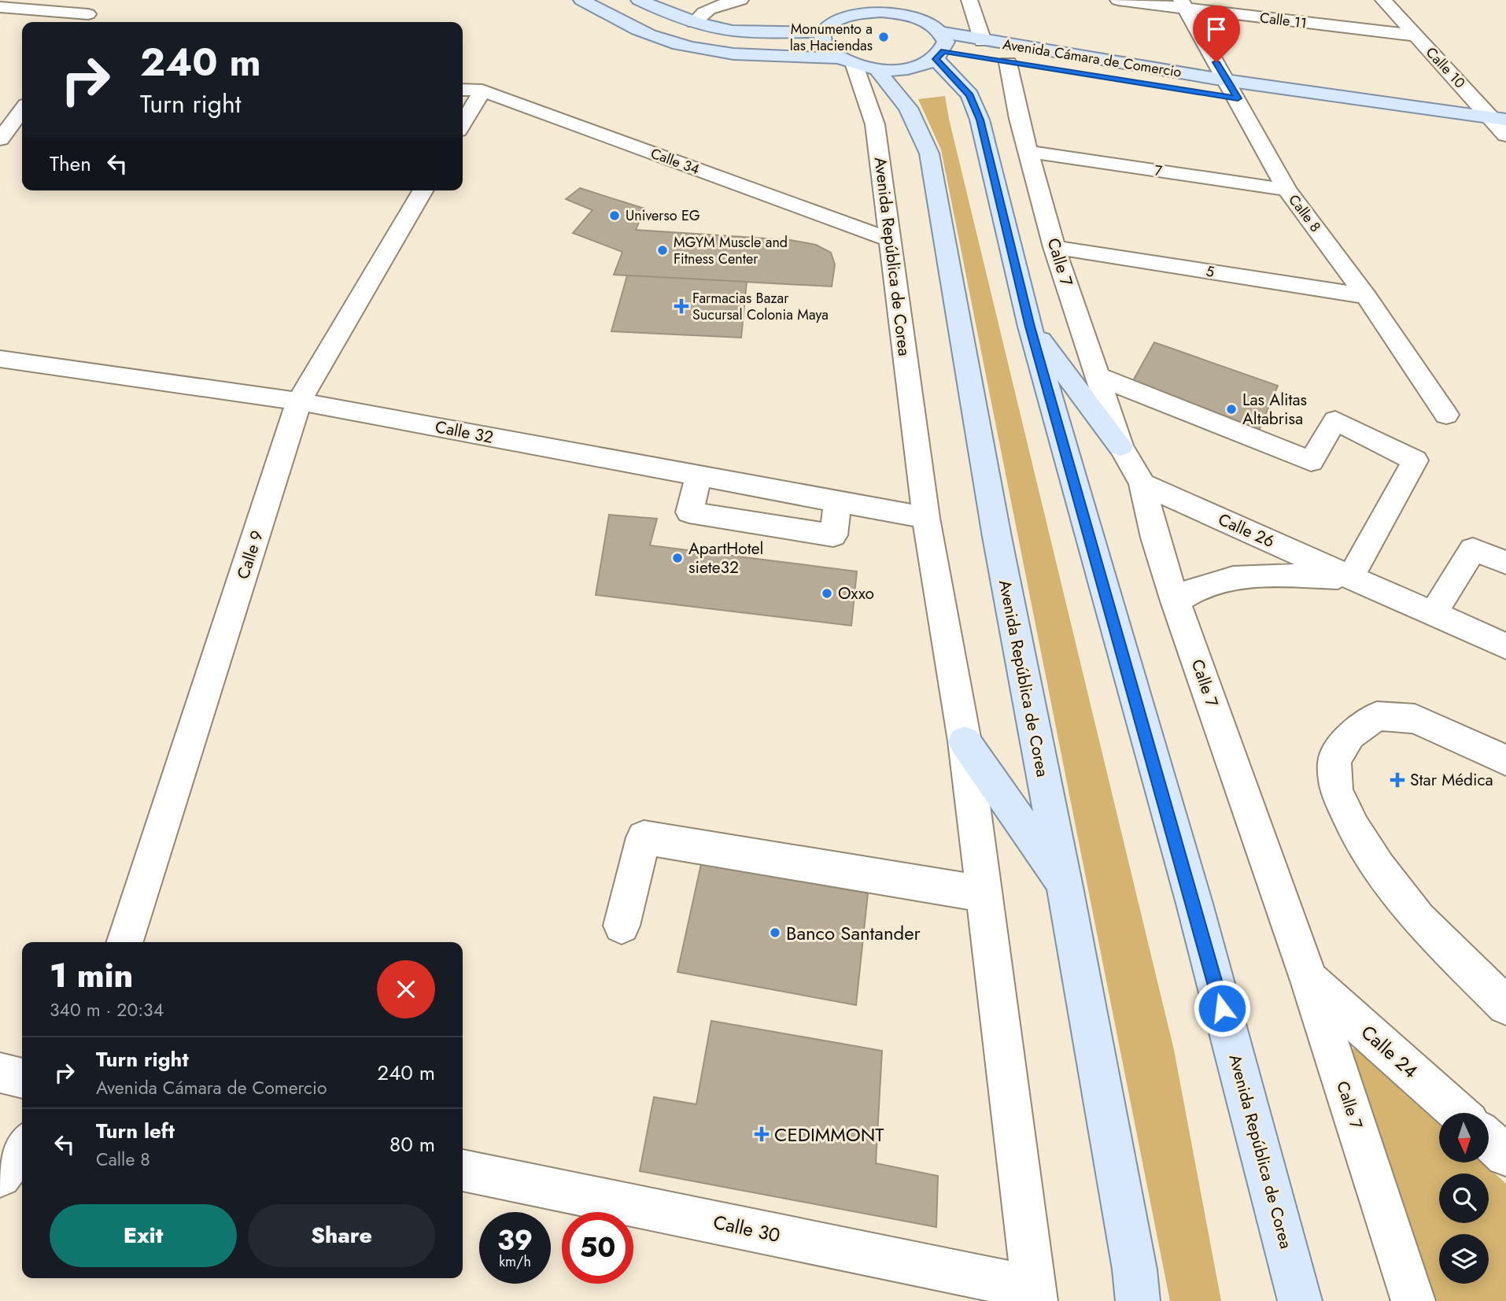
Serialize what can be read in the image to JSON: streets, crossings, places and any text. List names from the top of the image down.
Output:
{
  "streets": {
    "main road": ["Avenida Cámara de Comercio", "Avenida República de Corea"],
    "street": [
      "Calle 11",
      "Calle 10",
      "Calle 34",
      "7",
      "Calle 8",
      "Calle 7",
      "5",
      "Calle 32",
      "Calle 26",
      "Calle 9",
      "Calle 24",
      "Calle 30"
    ]
  },
  "crossings": [
    ["Calle 11", "Calle 10"],
    ["Calle 11", "Calle 8"],
    ["Avenida Cámara de Comercio", "Calle 10"],
    ["Avenida Cámara de Comercio", "Calle 8"],
    ["Avenida Cámara de Comercio", "Calle 7"],
    ["Calle 34", "Avenida República de Corea"],
    ["7", "Calle 8"],
    ["7", "Calle 7"],
    ["Calle 8", "5"],
    ["Avenida República de Corea", "Calle 32"],
    ["Avenida República de Corea", "Calle 30"],
    ["Calle 7", "5"],
    ["Calle 7", "Calle 26"],
    ["Calle 7", "Calle 24"],
    ["Calle 32", "Calle 9"]
  ],
  "places": {
    "other": [
      "Monumento a las Haciendas",
      "Universo EG",
      "MGYM Muscle and Fitness Center",
      "Las Alitas Altabrisa",
      "ApartHotel siete32",
      "Oxxo",
      "Banco Santander"
    ],
    "health": ["Farmacias Bazar Sucursal Colonia Maya", "Star Médica", "CEDIMMONT"]
  },
  "north": "bottom",
  "page": {
    "turn": ["240 m", "Turn right"],
    "then": "Then",
    "heading": ["1 min", "340 m · 20:34"],
    "list": [
      {
        "name": "Turn right",
        "note": "Avenida Cámara de Comercio",
        "value": "240 m"
      },
      {
        "name": "Turn left",
        "note": "Calle 8",
        "value": "80 m"
      }
    ],
    "buttons": ["Exit", "Share"],
    "speed": "39 km/h",
    "limit": "50"
  }
}
